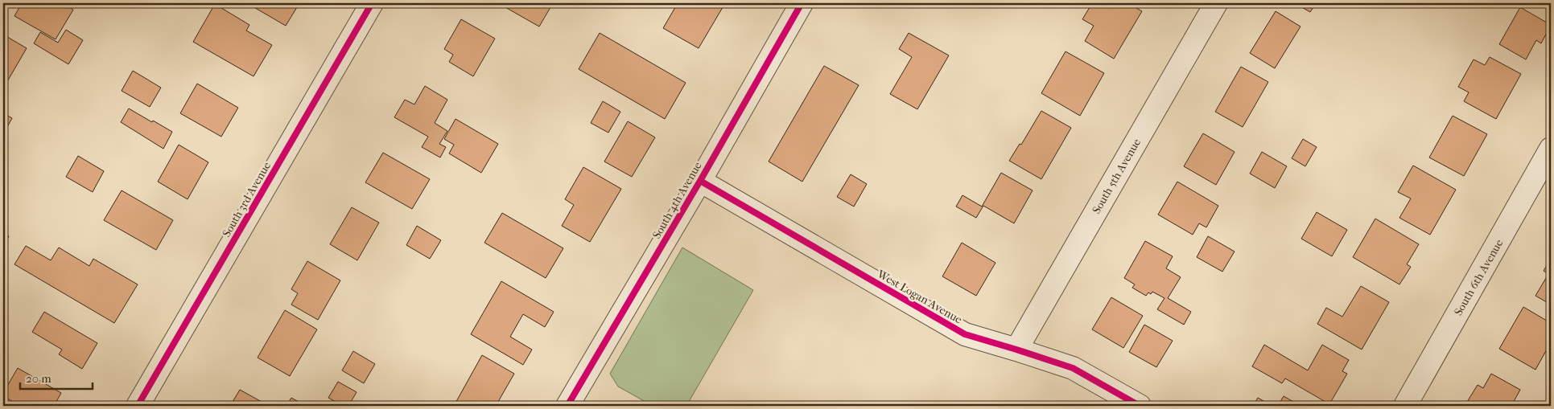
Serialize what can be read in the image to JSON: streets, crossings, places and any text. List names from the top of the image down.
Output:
{
  "streets": {
    "street": [
      "South 5th Avenue",
      "South 3rd Avenue",
      "South 4th Avenue",
      "South 6th Avenue",
      "West Logan Avenue"
    ]
  },
  "crossings": [
    ["South 5th Avenue", "West Logan Avenue"],
    ["South 4th Avenue", "West Logan Avenue"]
  ],
  "scale_bar": "20 m"
}
